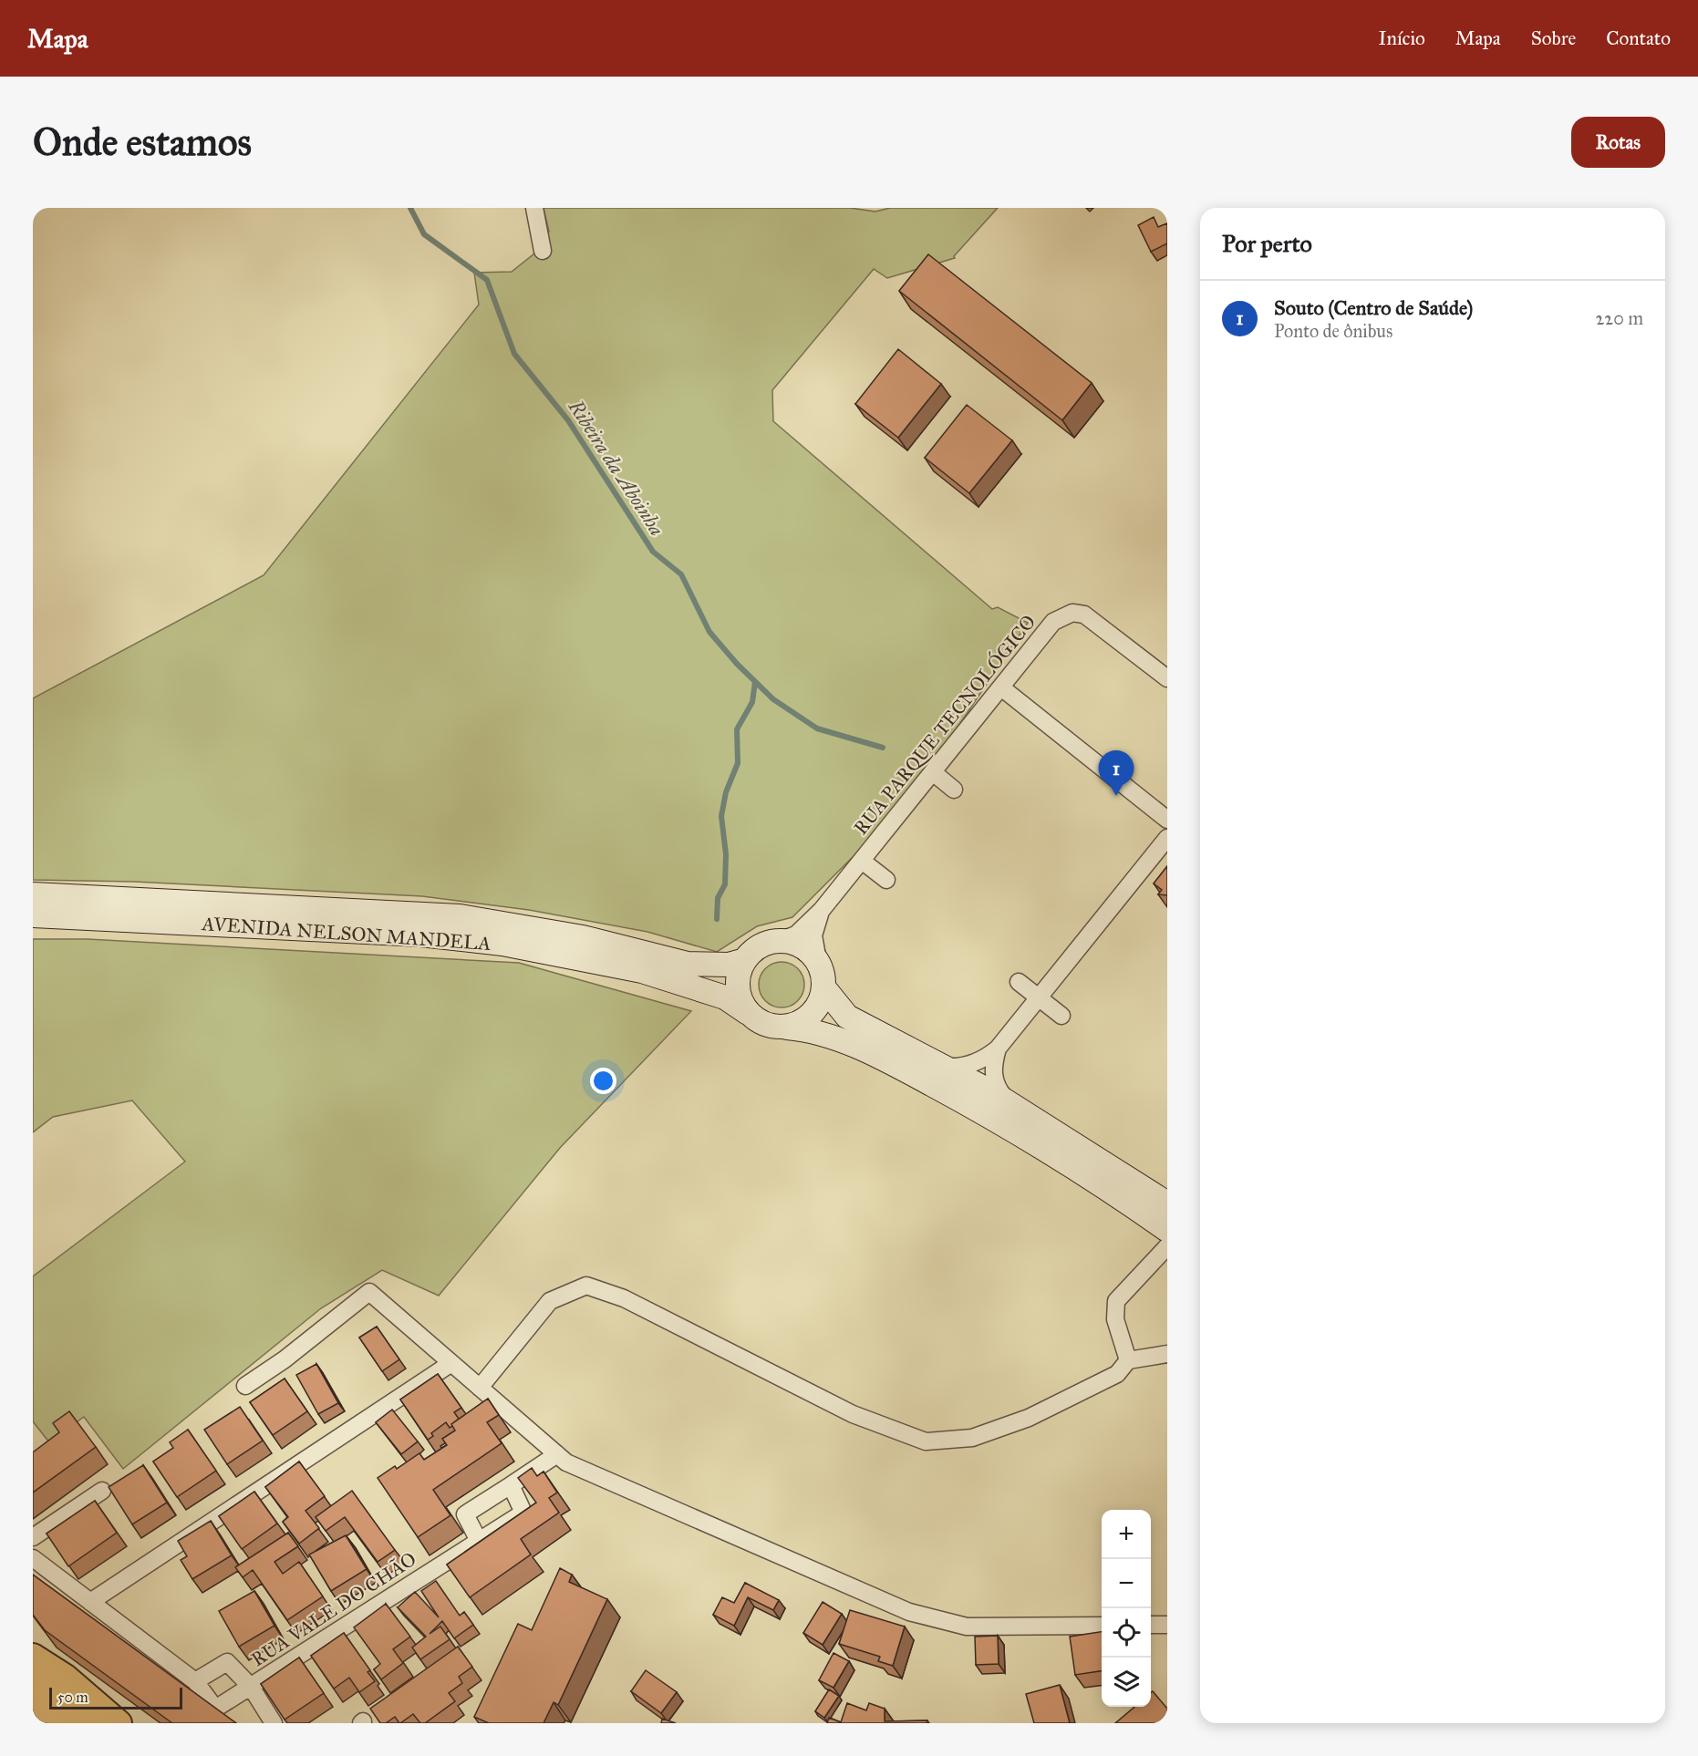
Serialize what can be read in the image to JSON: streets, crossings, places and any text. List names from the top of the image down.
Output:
{
  "streets": {
    "main road": ["AVENIDA NELSON MANDELA"],
    "street": ["RUA PARQUE TECNOLÓGICO", "RUA VALE DO CHÃO"]
  },
  "crossings": [
    ["RUA PARQUE TECNOLÓGICO", "AVENIDA NELSON MANDELA"]
  ],
  "water": ["Ribeira da Aboinha"],
  "scale_bar": "50 m",
  "page": {
    "header": "Mapa",
    "nav": [
      "Início",
      "Mapa",
      "Sobre",
      "Contato"
    ],
    "buttons": "Rotas",
    "title": "Onde estamos",
    "heading": "Por perto",
    "list": [
      {
        "mark": "1",
        "name": "Souto (Centro de Saúde)",
        "note": "Ponto de ônibus",
        "value": "220 m"
      }
    ],
    "pins": "1",
    "map_buttons": ["+", "−"],
    "scale": "50 m"
  }
}
